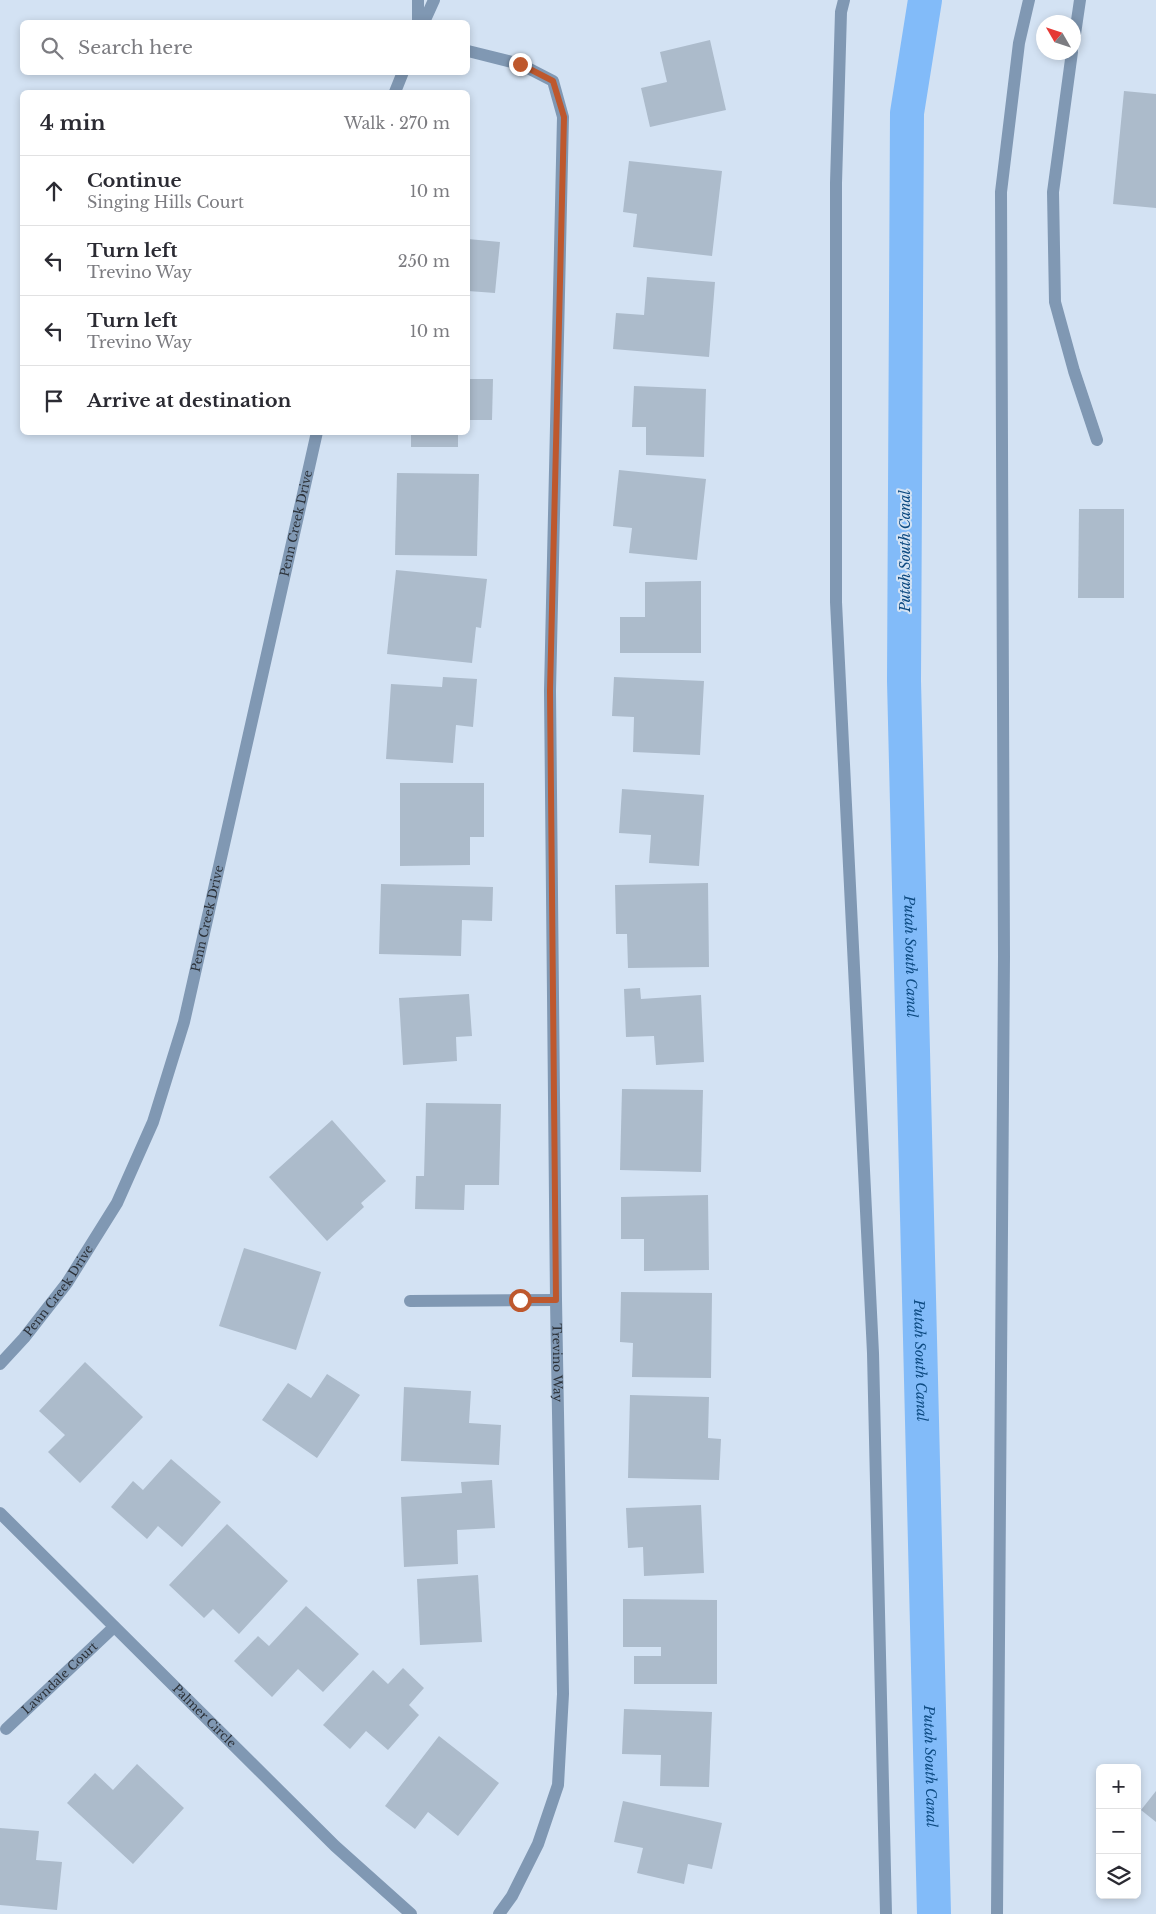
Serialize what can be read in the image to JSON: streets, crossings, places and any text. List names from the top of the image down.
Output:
{
  "streets": {
    "street": [
      "Penn Creek Drive",
      "Trevino Way",
      "Lawndale Court",
      "Palmer Circle"
    ]
  },
  "crossings": [
    ["Lawndale Court", "Palmer Circle"]
  ],
  "water": ["Putah South Canal"],
  "north": "top left",
  "page": {
    "search": "Search here",
    "heading": ["4 min", "Walk · 270 m"],
    "list": [
      ["Continue", "Singing Hills Court", "10 m"],
      ["Turn left", "Trevino Way", "250 m"],
      ["Turn left", "Trevino Way", "10 m"],
      "Arrive at destination"
    ],
    "map_buttons": ["+", "−"]
  }
}
